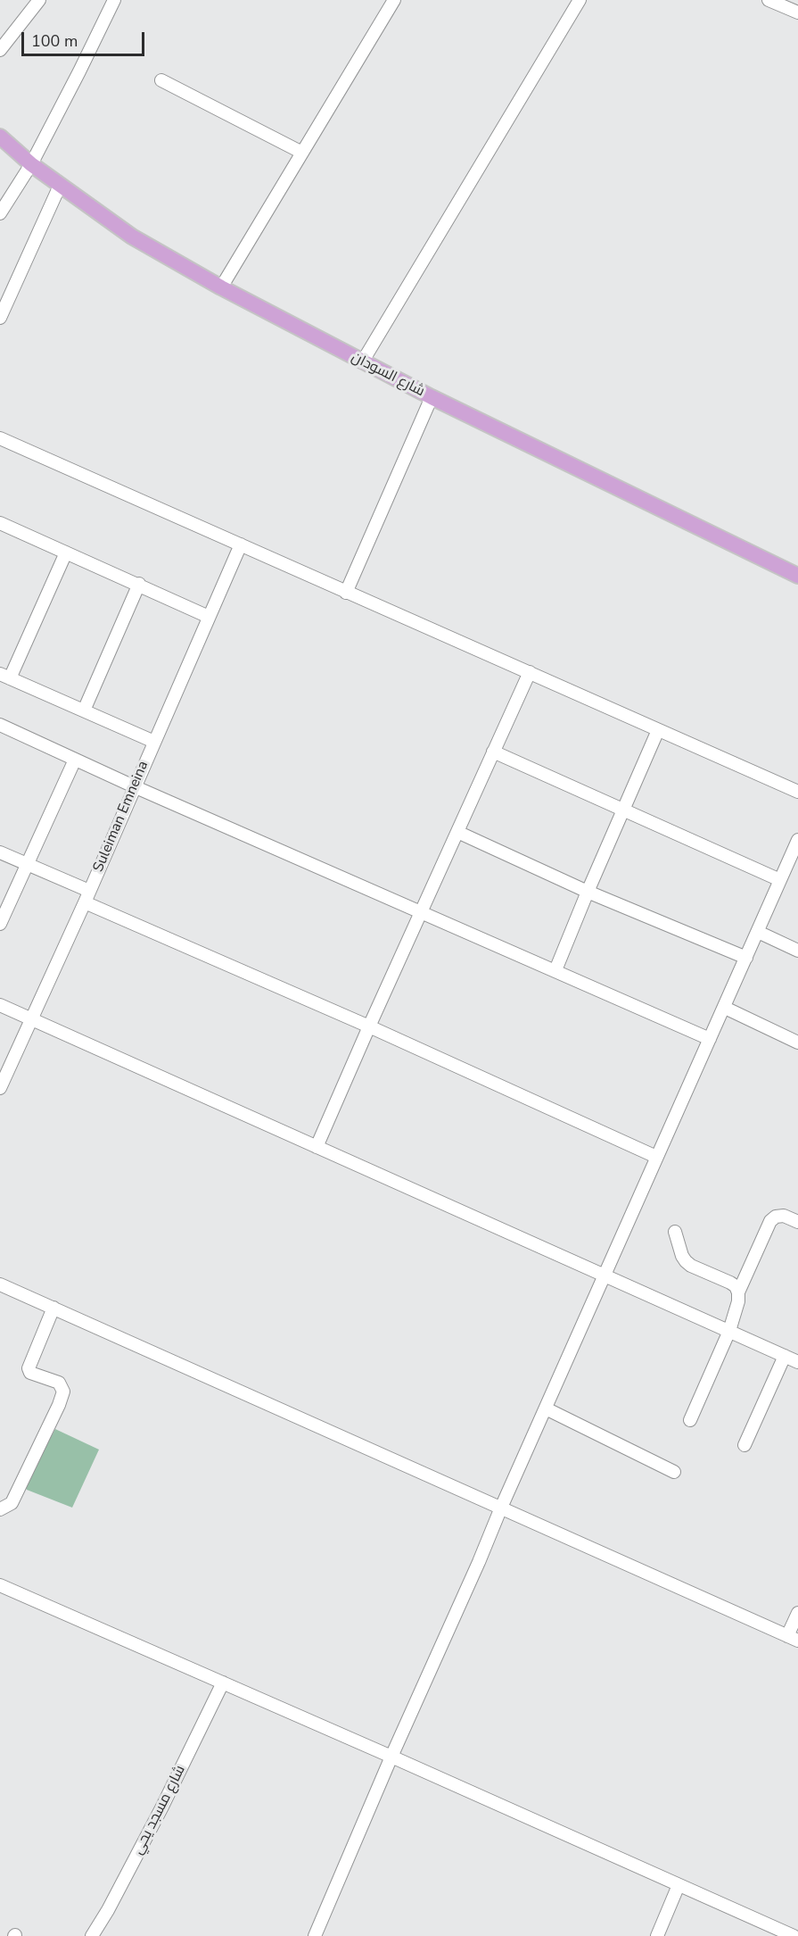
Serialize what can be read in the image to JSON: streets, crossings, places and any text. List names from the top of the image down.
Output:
{
  "streets": {
    "main road": ["شارع السودان"],
    "street": ["Suleiman Emneina", "شارع مسجد يحي"]
  },
  "scale_bar": "100 m"
}
